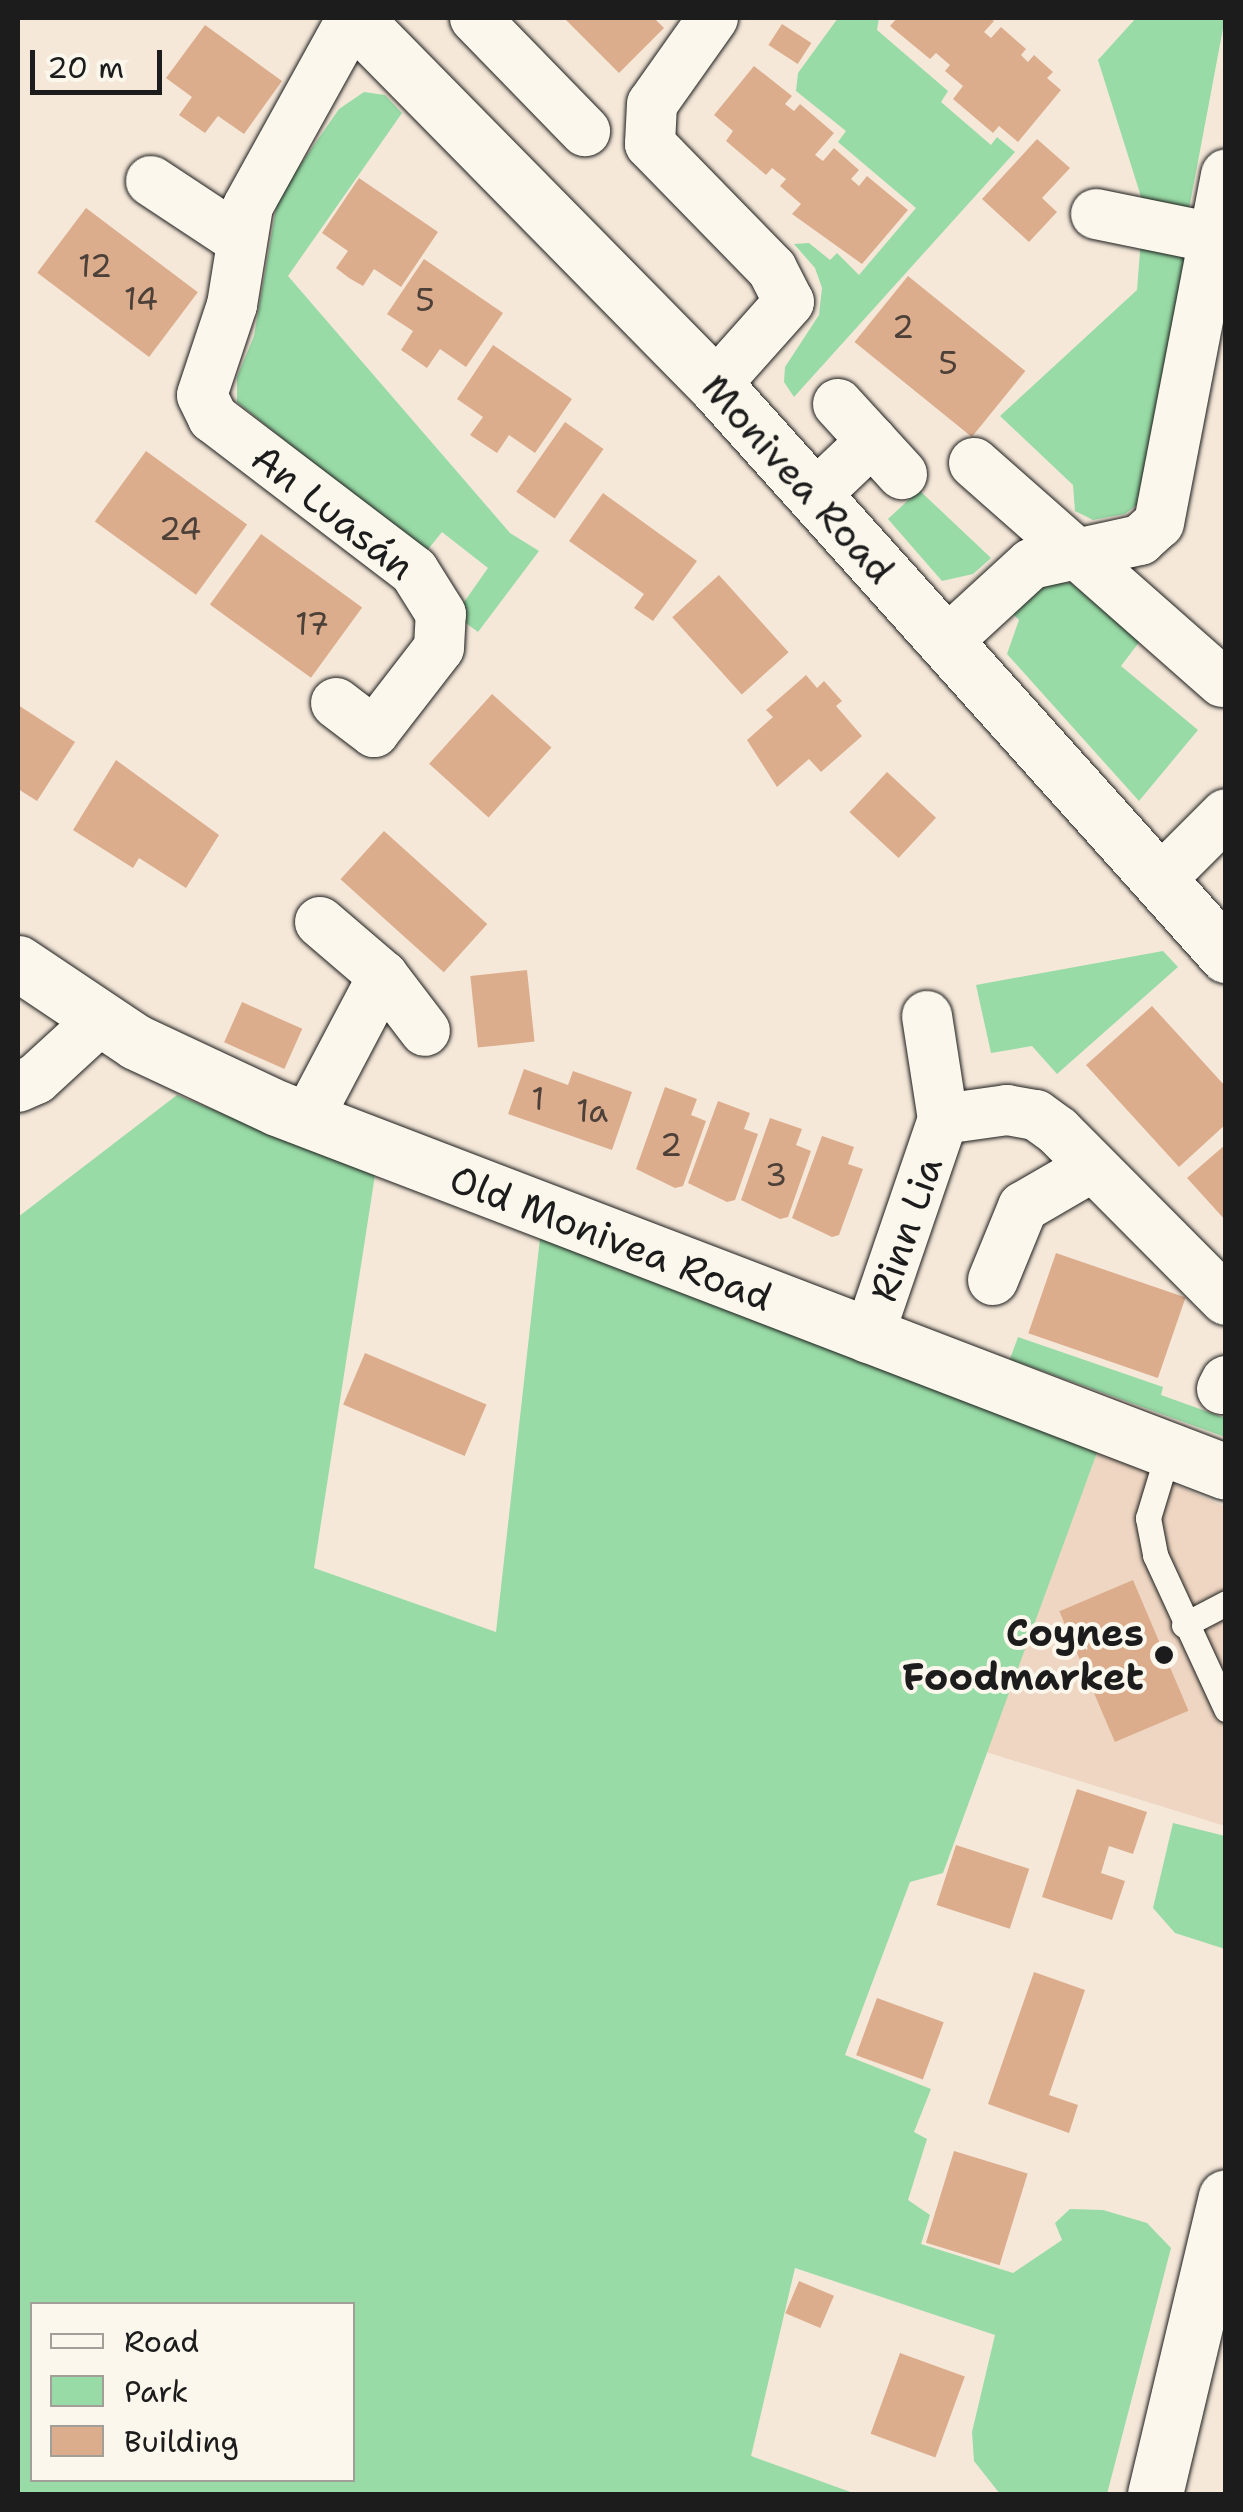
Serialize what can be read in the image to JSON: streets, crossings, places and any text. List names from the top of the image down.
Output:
{
  "streets": {
    "street": [
      "Monivea Road",
      "An Luasán",
      "Rinn Lia",
      "Old Monivea Road"
    ]
  },
  "crossings": [
    ["Monivea Road", "An Luasán"],
    ["Rinn Lia", "Old Monivea Road"]
  ],
  "places": ["Coynes Foodmarket"],
  "house_numbers": [
    "12",
    "14",
    "5",
    "2",
    "5",
    "24",
    "17",
    "1",
    "1a",
    "2",
    "3"
  ],
  "legend": ["Road", "Park", "Building"],
  "scale_bar": "20 m"
}
